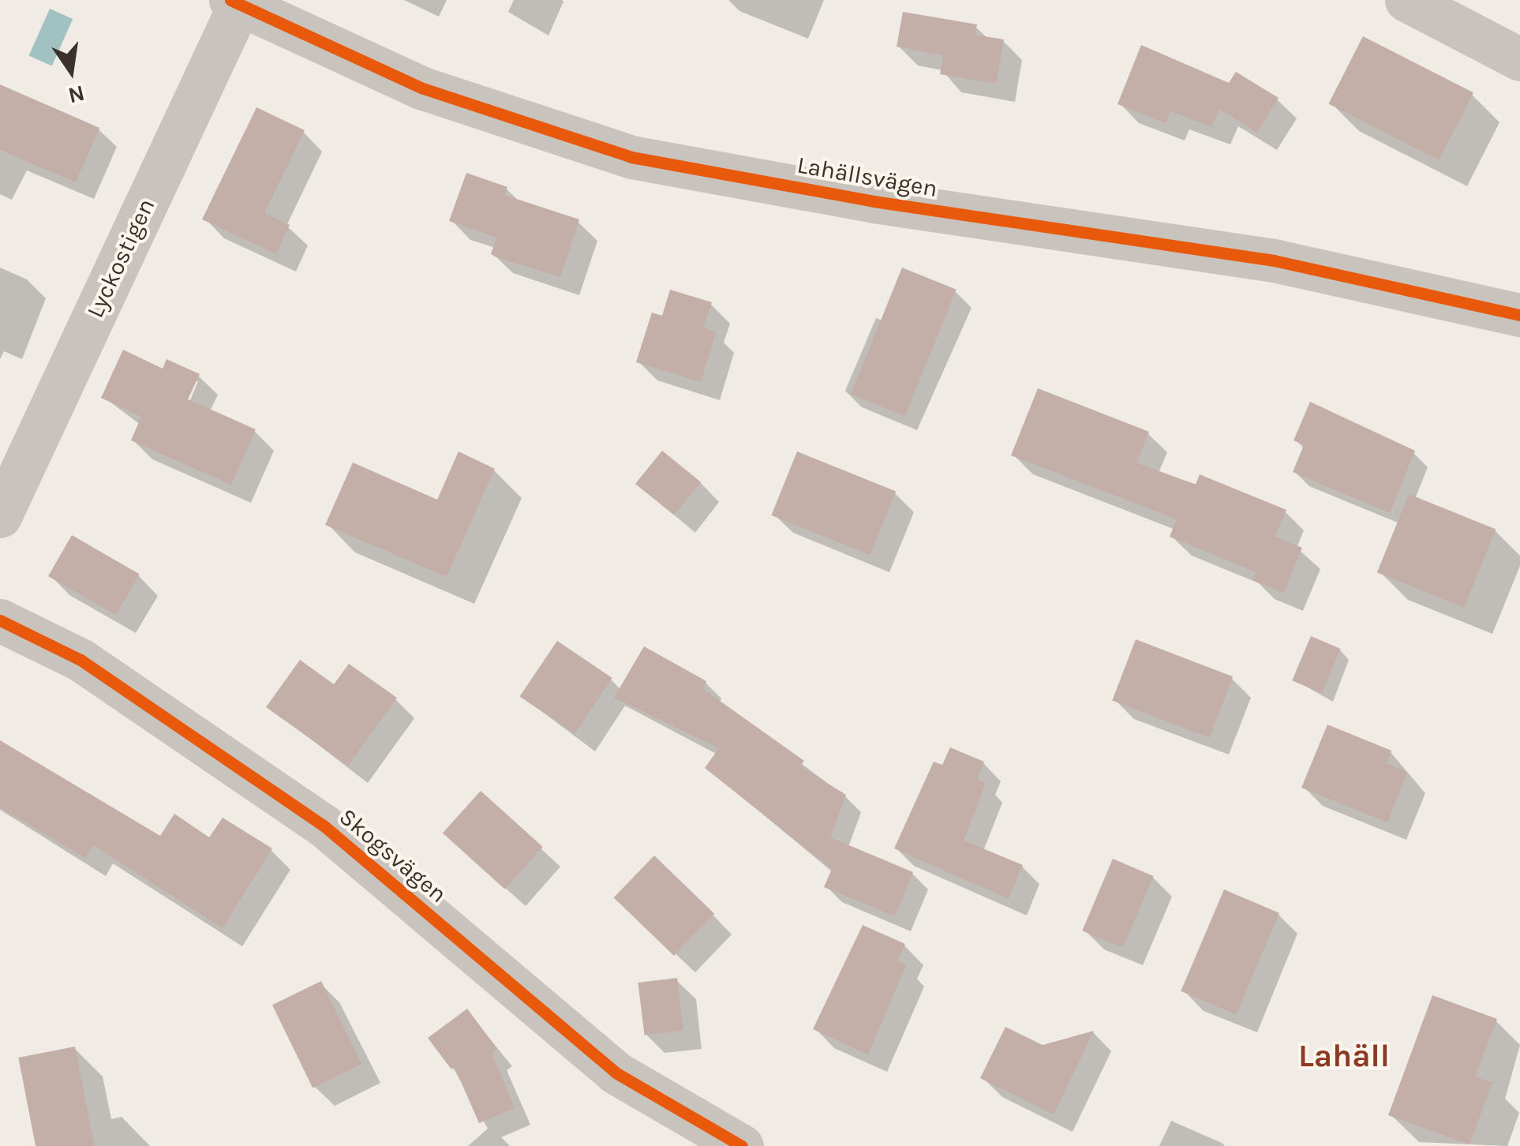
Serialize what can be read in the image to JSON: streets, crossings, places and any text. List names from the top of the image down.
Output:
{
  "streets": {
    "street": ["Lahällsvägen", "Lyckostigen", "Skogsvägen"]
  },
  "crossings": [
    ["Lahällsvägen", "Lyckostigen"]
  ],
  "districts": ["Lahäll"],
  "north": "bottom"
}
